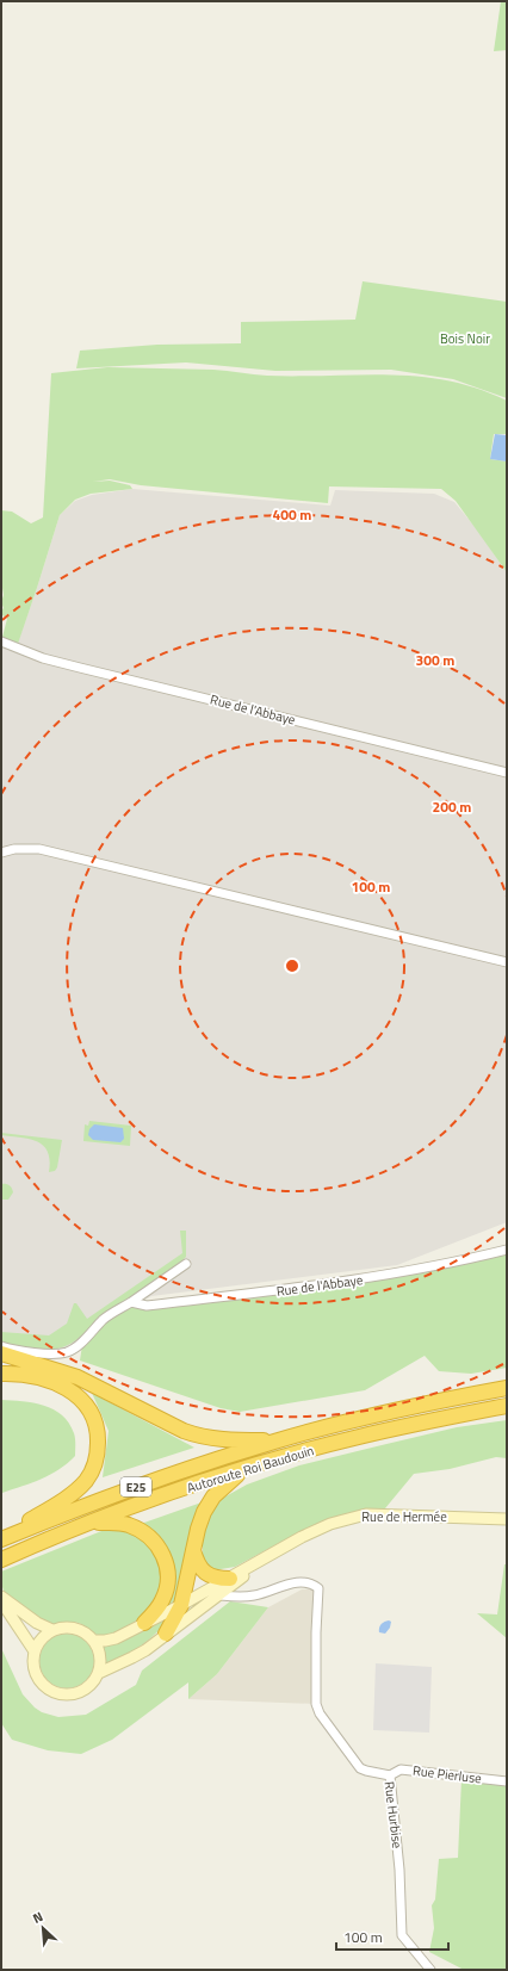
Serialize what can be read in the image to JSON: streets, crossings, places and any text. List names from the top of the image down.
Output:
{
  "streets": {
    "highway": ["Autoroute Roi Baudouin", "E25"],
    "street": [
      "Rue de l'Abbaye",
      "Rue de Hermée",
      "Rue Pierluse",
      "Rue Hurbise"
    ]
  },
  "crossings": [
    ["Rue de Hermée", "Rue Hurbise"],
    ["Rue Pierluse", "Rue Hurbise"]
  ],
  "parks": ["Bois Noir"],
  "scale_bar": "100 m",
  "north": "top left",
  "rings": [
    "400 m",
    "300 m",
    "200 m",
    "100 m"
  ]
}
